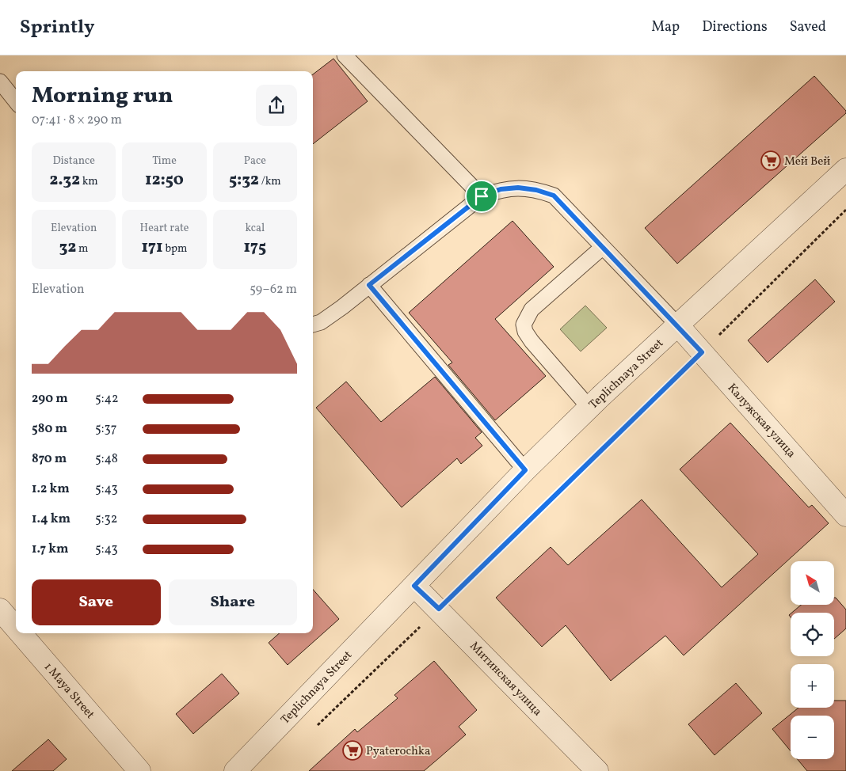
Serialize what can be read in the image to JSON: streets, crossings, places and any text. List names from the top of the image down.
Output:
{
  "streets": {
    "street": [
      "Teplichnaya Street",
      "Калужская улица",
      "Митинская улица",
      "1 Maya Street"
    ]
  },
  "crossings": [
    ["Teplichnaya Street", "Калужская улица"],
    ["Teplichnaya Street", "Митинская улица"]
  ],
  "places": {
    "supermarket": ["Мей Вей", "Pyaterochka"]
  },
  "north": "top left",
  "page": {
    "header": "Sprintly",
    "nav": ["Map", "Directions", "Saved"],
    "heading": ["Morning run", "07:41 · 8 × 290 m"],
    "stats": [
      ["Distance", "2.32 km"],
      ["Time", "12:50"],
      ["Pace", "5:32 /km"],
      ["Elevation", "32 m"],
      ["Heart rate", "171 bpm"],
      ["kcal", "175"]
    ],
    "chart": ["Elevation", "59–62 m"],
    "list": [
      {
        "name": "290 m",
        "note": "5:42"
      },
      {
        "name": "580 m",
        "note": "5:37"
      },
      {
        "name": "870 m",
        "note": "5:48"
      },
      {
        "name": "1.2 km",
        "note": "5:43"
      },
      {
        "name": "1.4 km",
        "note": "5:32"
      },
      {
        "name": "1.7 km",
        "note": "5:43"
      }
    ],
    "map_buttons": ["+", "−"],
    "buttons": ["Save", "Share"]
  }
}
